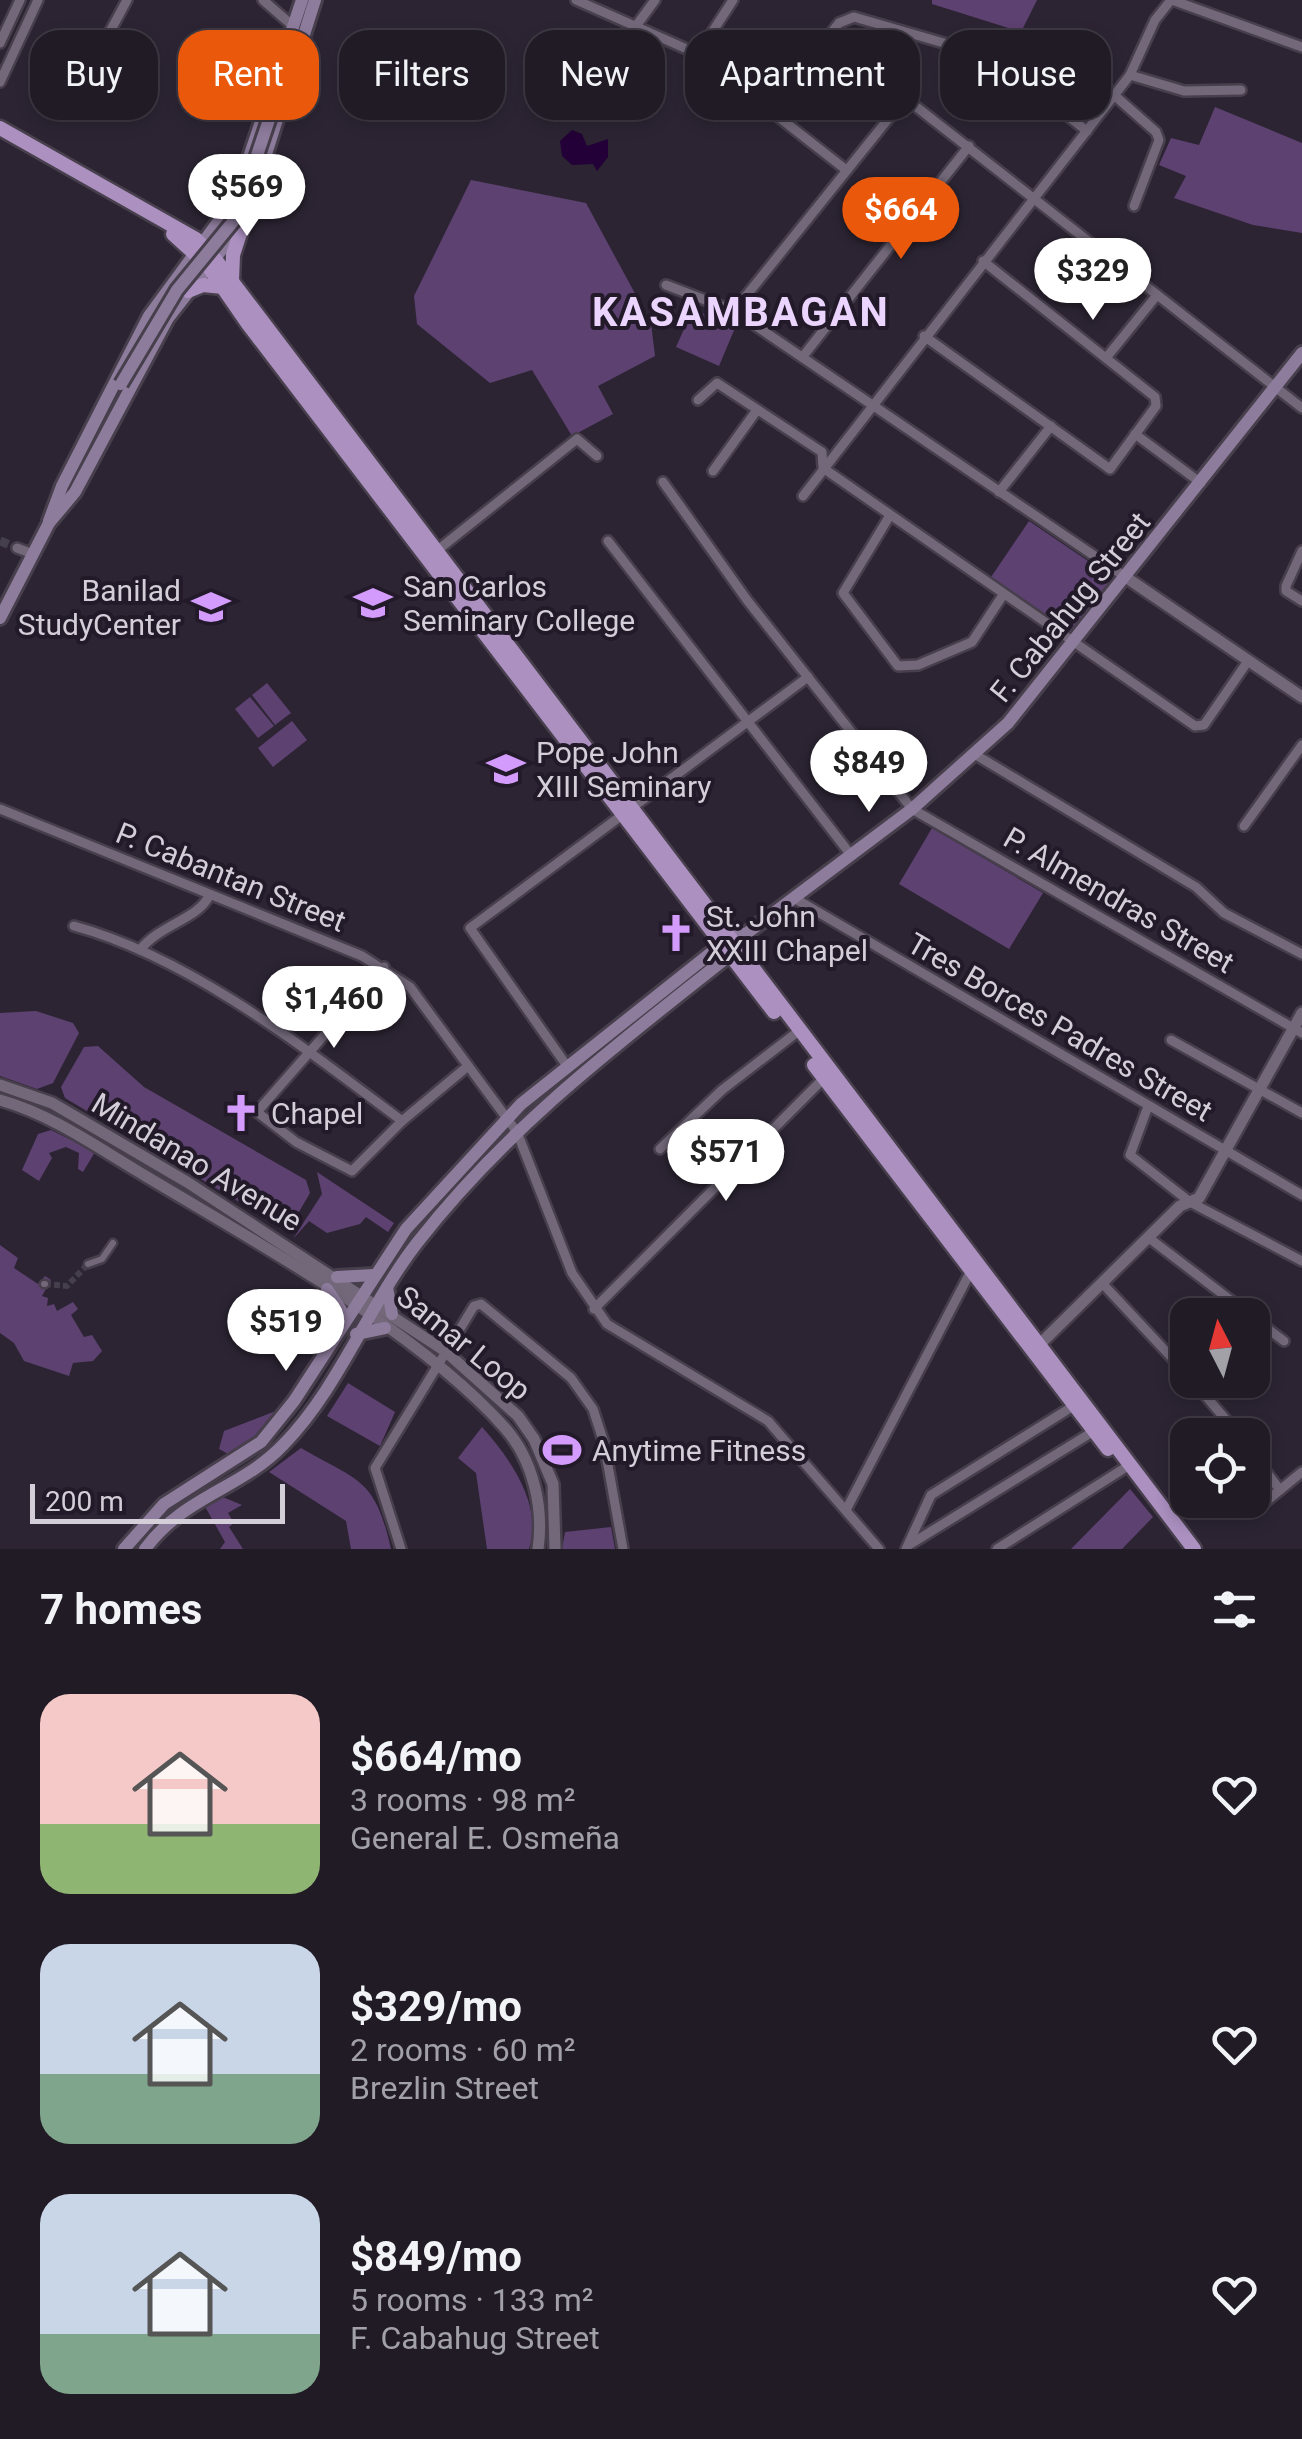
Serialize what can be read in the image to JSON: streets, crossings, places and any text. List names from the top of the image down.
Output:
{
  "streets": {
    "main road": ["F. Cabahug Street"],
    "street": [
      "P. Cabantan Street",
      "P. Almendras Street",
      "Tres Borces Padres Street",
      "Mindanao Avenue",
      "Samar Loop"
    ]
  },
  "crossings": [
    ["F. Cabahug Street", "P. Almendras Street"],
    ["F. Cabahug Street", "Tres Borces Padres Street"],
    ["Mindanao Avenue", "Samar Loop"]
  ],
  "districts": ["KASAMBAGAN"],
  "places": {
    "school or university": ["San Carlos Seminary College", "Banilad StudyCenter", "Pope John XIII Seminary"],
    "church": ["St. John XXIII Chapel", "Chapel"],
    "sports": ["Anytime Fitness"]
  },
  "scale_bar": "200 m",
  "north": "top",
  "page": {
    "chip": [
      "Buy",
      "Rent",
      "Filters",
      "New",
      "Apartment",
      "House"
    ],
    "price": [
      "$569",
      "$664",
      "$329",
      "$849",
      "$1,460",
      "$571",
      "$519"
    ],
    "scale": "200 m",
    "heading": "7 homes",
    "list": [
      {
        "name": "$664/mo",
        "note": "3 rooms · 98 m² · General E. Osmeña"
      },
      {
        "name": "$329/mo",
        "note": "2 rooms · 60 m² · Brezlin Street"
      },
      {
        "name": "$849/mo",
        "note": "5 rooms · 133 m² · F. Cabahug Street"
      }
    ]
  }
}
